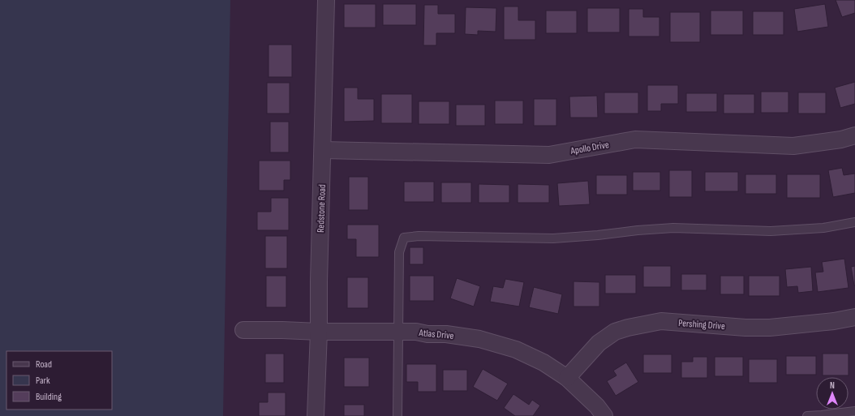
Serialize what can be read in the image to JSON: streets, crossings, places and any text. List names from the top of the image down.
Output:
{
  "streets": {
    "street": [
      "Apollo Drive",
      "Redstone Road",
      "Pershing Drive",
      "Atlas Drive"
    ]
  },
  "crossings": [
    ["Apollo Drive", "Redstone Road"],
    ["Redstone Road", "Atlas Drive"],
    ["Pershing Drive", "Atlas Drive"]
  ],
  "legend": ["Road", "Park", "Building"],
  "north": "top"
}
